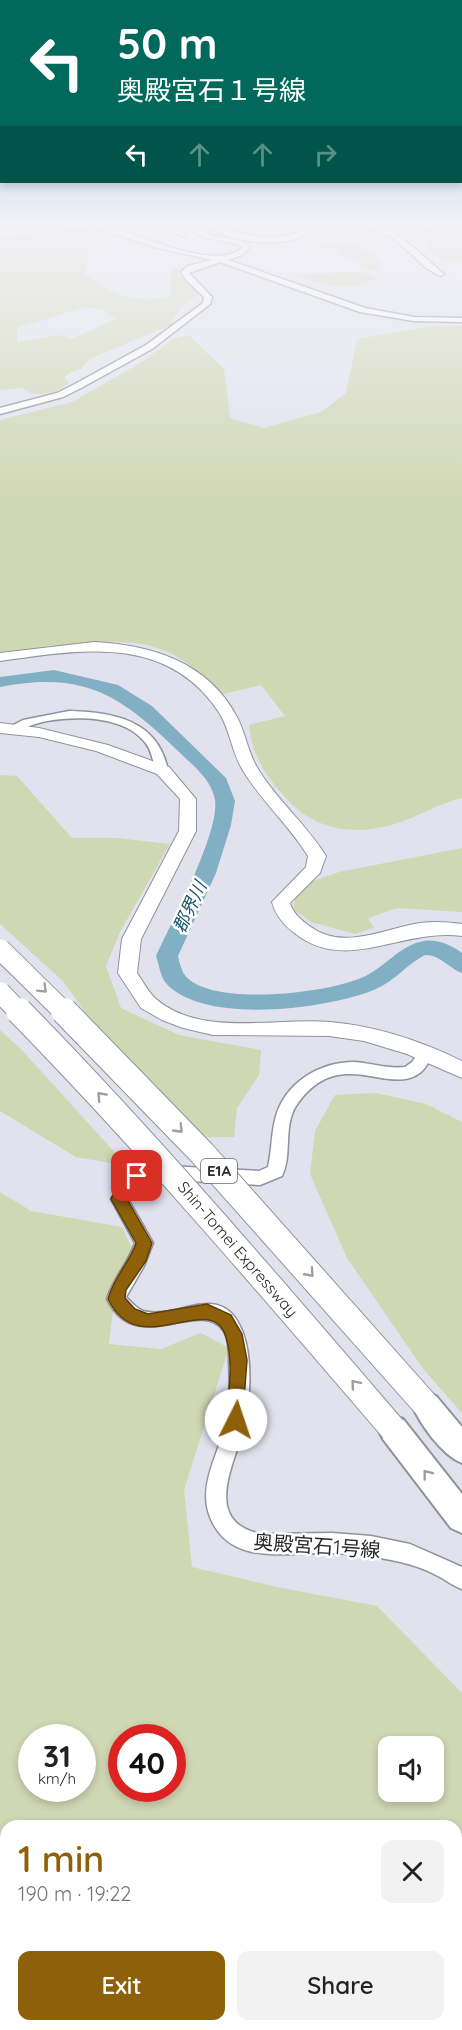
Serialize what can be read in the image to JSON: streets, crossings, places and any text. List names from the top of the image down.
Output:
{
  "streets": {
    "highway": ["E1A", "Shin-Tomei Expressway"],
    "street": ["奥殿宮石1号線"]
  },
  "water": ["郡界川"],
  "page": {
    "turn": ["50 m", "奥殿宮石１号線"],
    "speed": "31 km/h",
    "limit": "40",
    "heading": ["1 min", "190 m · 19:22"],
    "buttons": ["Exit", "Share"]
  }
}
